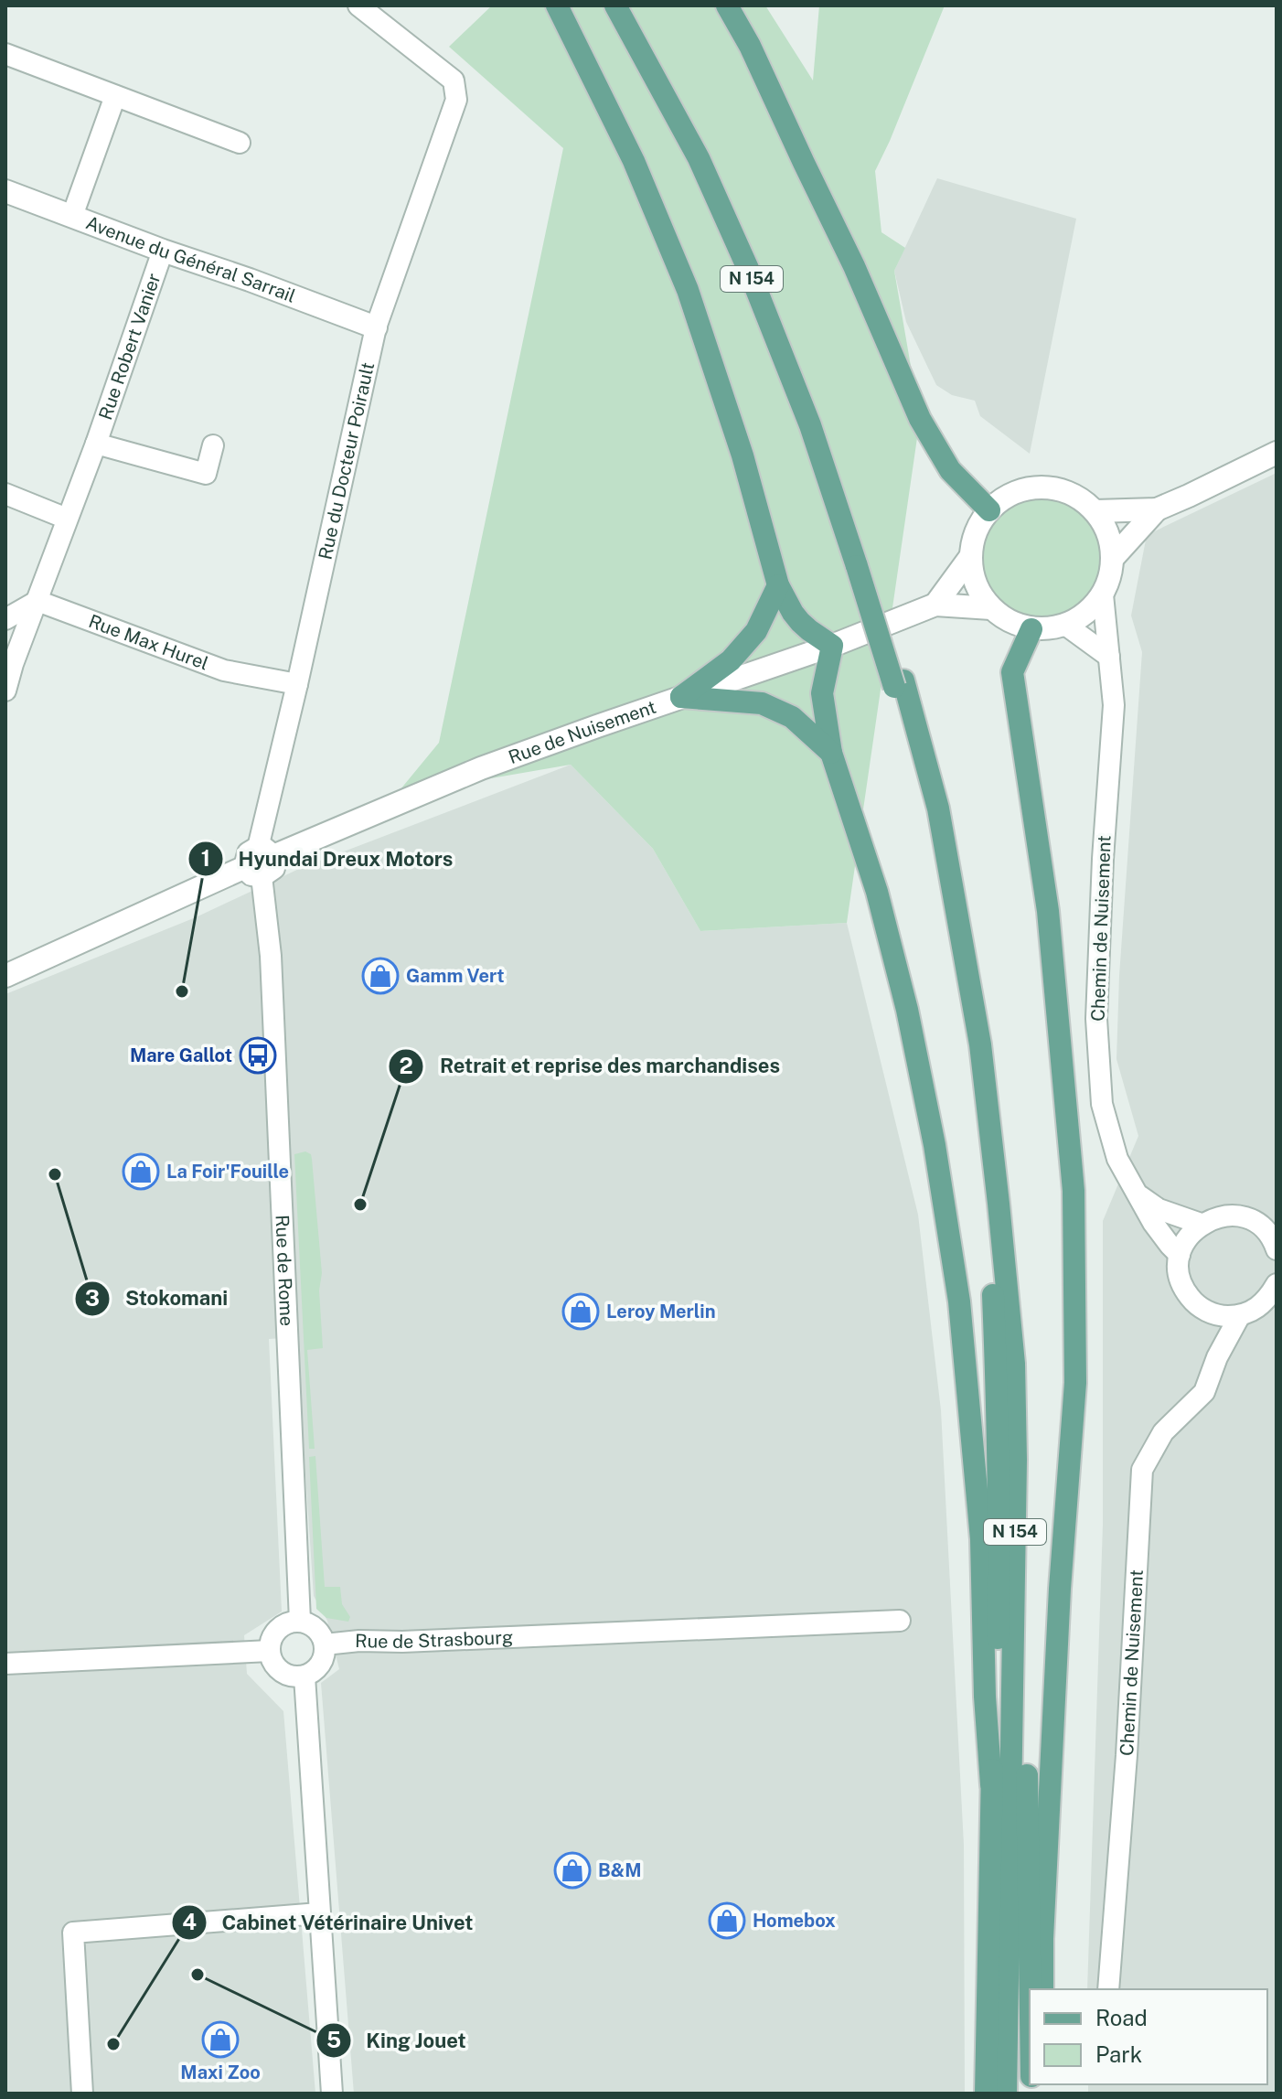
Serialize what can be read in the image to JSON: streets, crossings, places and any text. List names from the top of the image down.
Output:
{
  "streets": {
    "main road": ["N 154"],
    "street": [
      "Avenue du Général Sarrail",
      "Rue Robert Vanier",
      "Rue du Docteur Poirault",
      "Rue Max Hurel",
      "Rue de Nuisement",
      "Chemin de Nuisement",
      "Rue de Rome",
      "Rue de Strasbourg"
    ]
  },
  "crossings": [
    ["Avenue du Général Sarrail", "Rue Robert Vanier"],
    ["Avenue du Général Sarrail", "Rue du Docteur Poirault"],
    ["Rue Robert Vanier", "Rue Max Hurel"],
    ["Rue du Docteur Poirault", "Rue Max Hurel"],
    ["Rue du Docteur Poirault", "Rue de Nuisement"],
    ["Rue de Nuisement", "Chemin de Nuisement"],
    ["Rue de Rome", "Rue de Strasbourg"]
  ],
  "places": {
    "shop": [
      "Gamm Vert",
      "La Foir'Fouille",
      "Leroy Merlin",
      "B&M",
      "Homebox",
      "Maxi Zoo"
    ],
    "other": [
      "Hyundai Dreux Motors",
      "Stokomani",
      "Retrait et reprise des marchandises",
      "King Jouet",
      "Cabinet Vétérinaire Univet"
    ],
    "bus stop": ["Mare Gallot"]
  },
  "legend": ["Road", "Park"]
}
